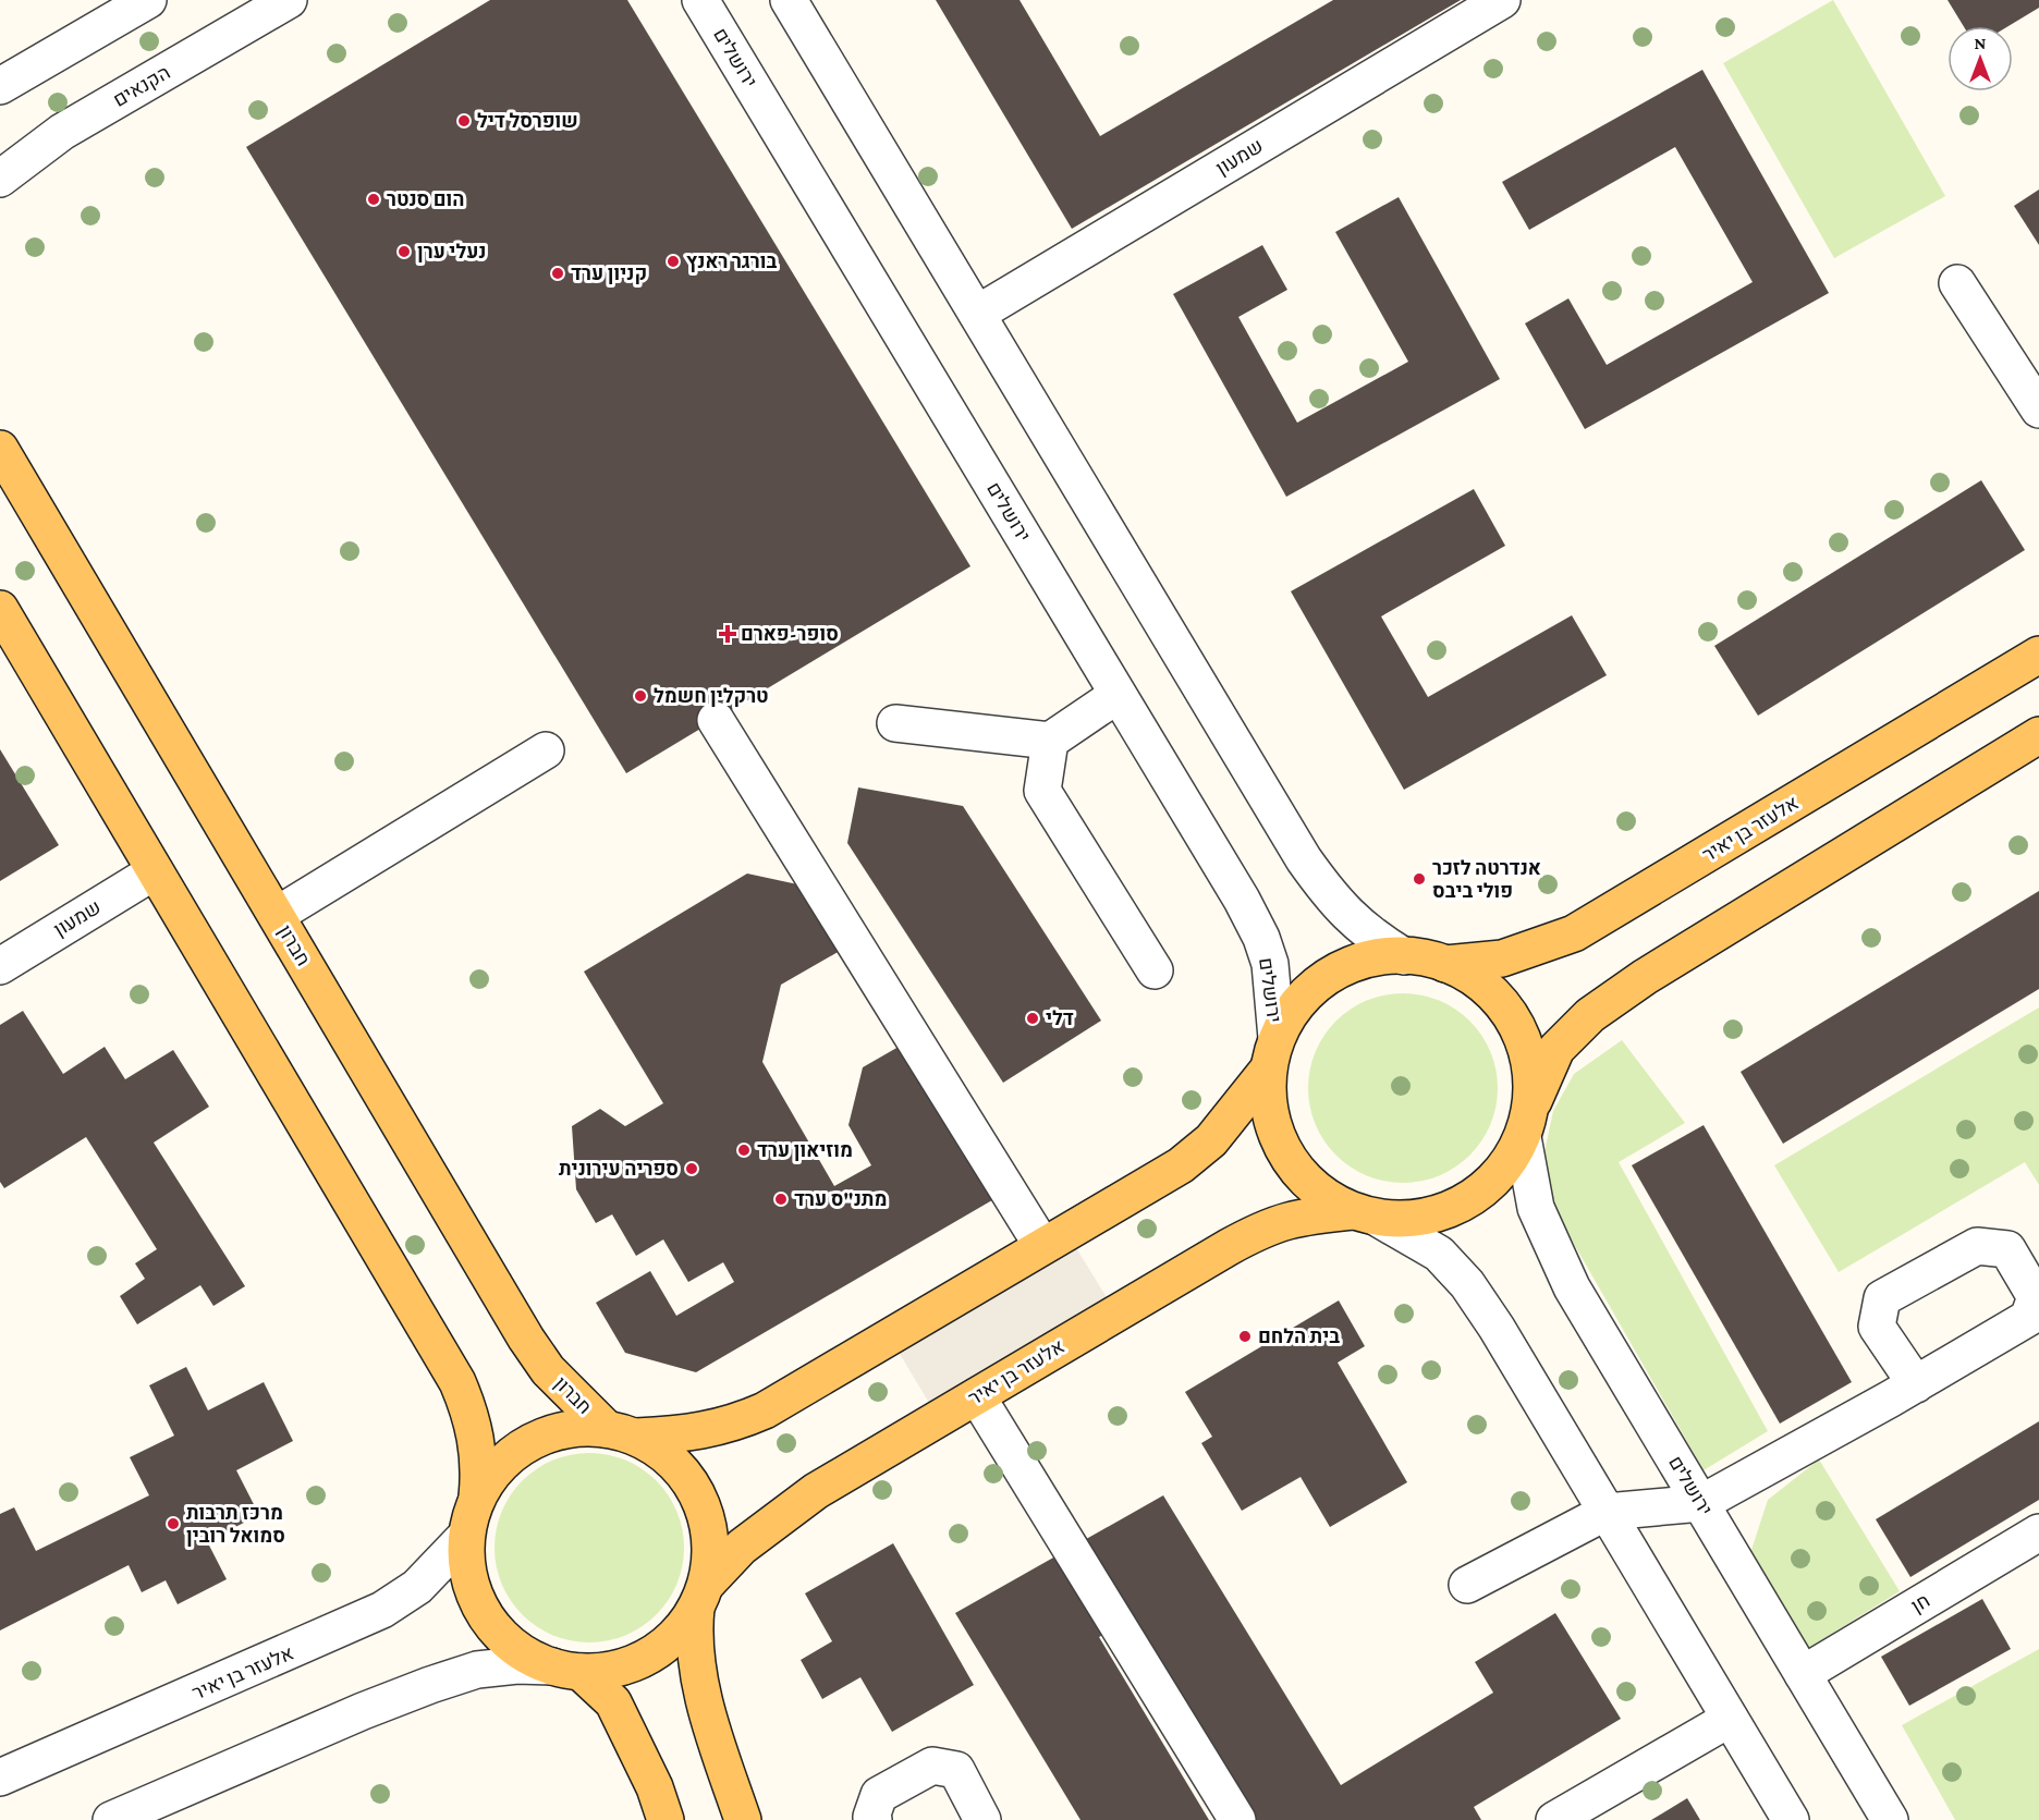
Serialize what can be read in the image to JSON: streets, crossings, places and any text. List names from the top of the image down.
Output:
{
  "streets": {
    "main road": ["אלעזר בן יאיר", "חברון"],
    "street": [
      "ירושלים",
      "הקנאים",
      "שמעון",
      "חן"
    ]
  },
  "crossings": [
    ["ירושלים", "אלעזר בן יאיר"],
    ["ירושלים", "חן"],
    ["אלעזר בן יאיר", "חברון"]
  ],
  "places": {
    "other": [
      "שופרסל דיל",
      "הום סנטר",
      "נעלי ערן",
      "בורגר ראנץ",
      "קניון ערד",
      "טרקלין חשמל",
      "אנדרטה לזכר פולי ביבס",
      "דלי",
      "מוזיאון ערד",
      "ספריה עירונית",
      "מתנ\"ס ערד",
      "בית הלחם",
      "מרכז תרבות סמואל רובין"
    ],
    "health": ["סופר-פארם"]
  },
  "north": "top"
}
